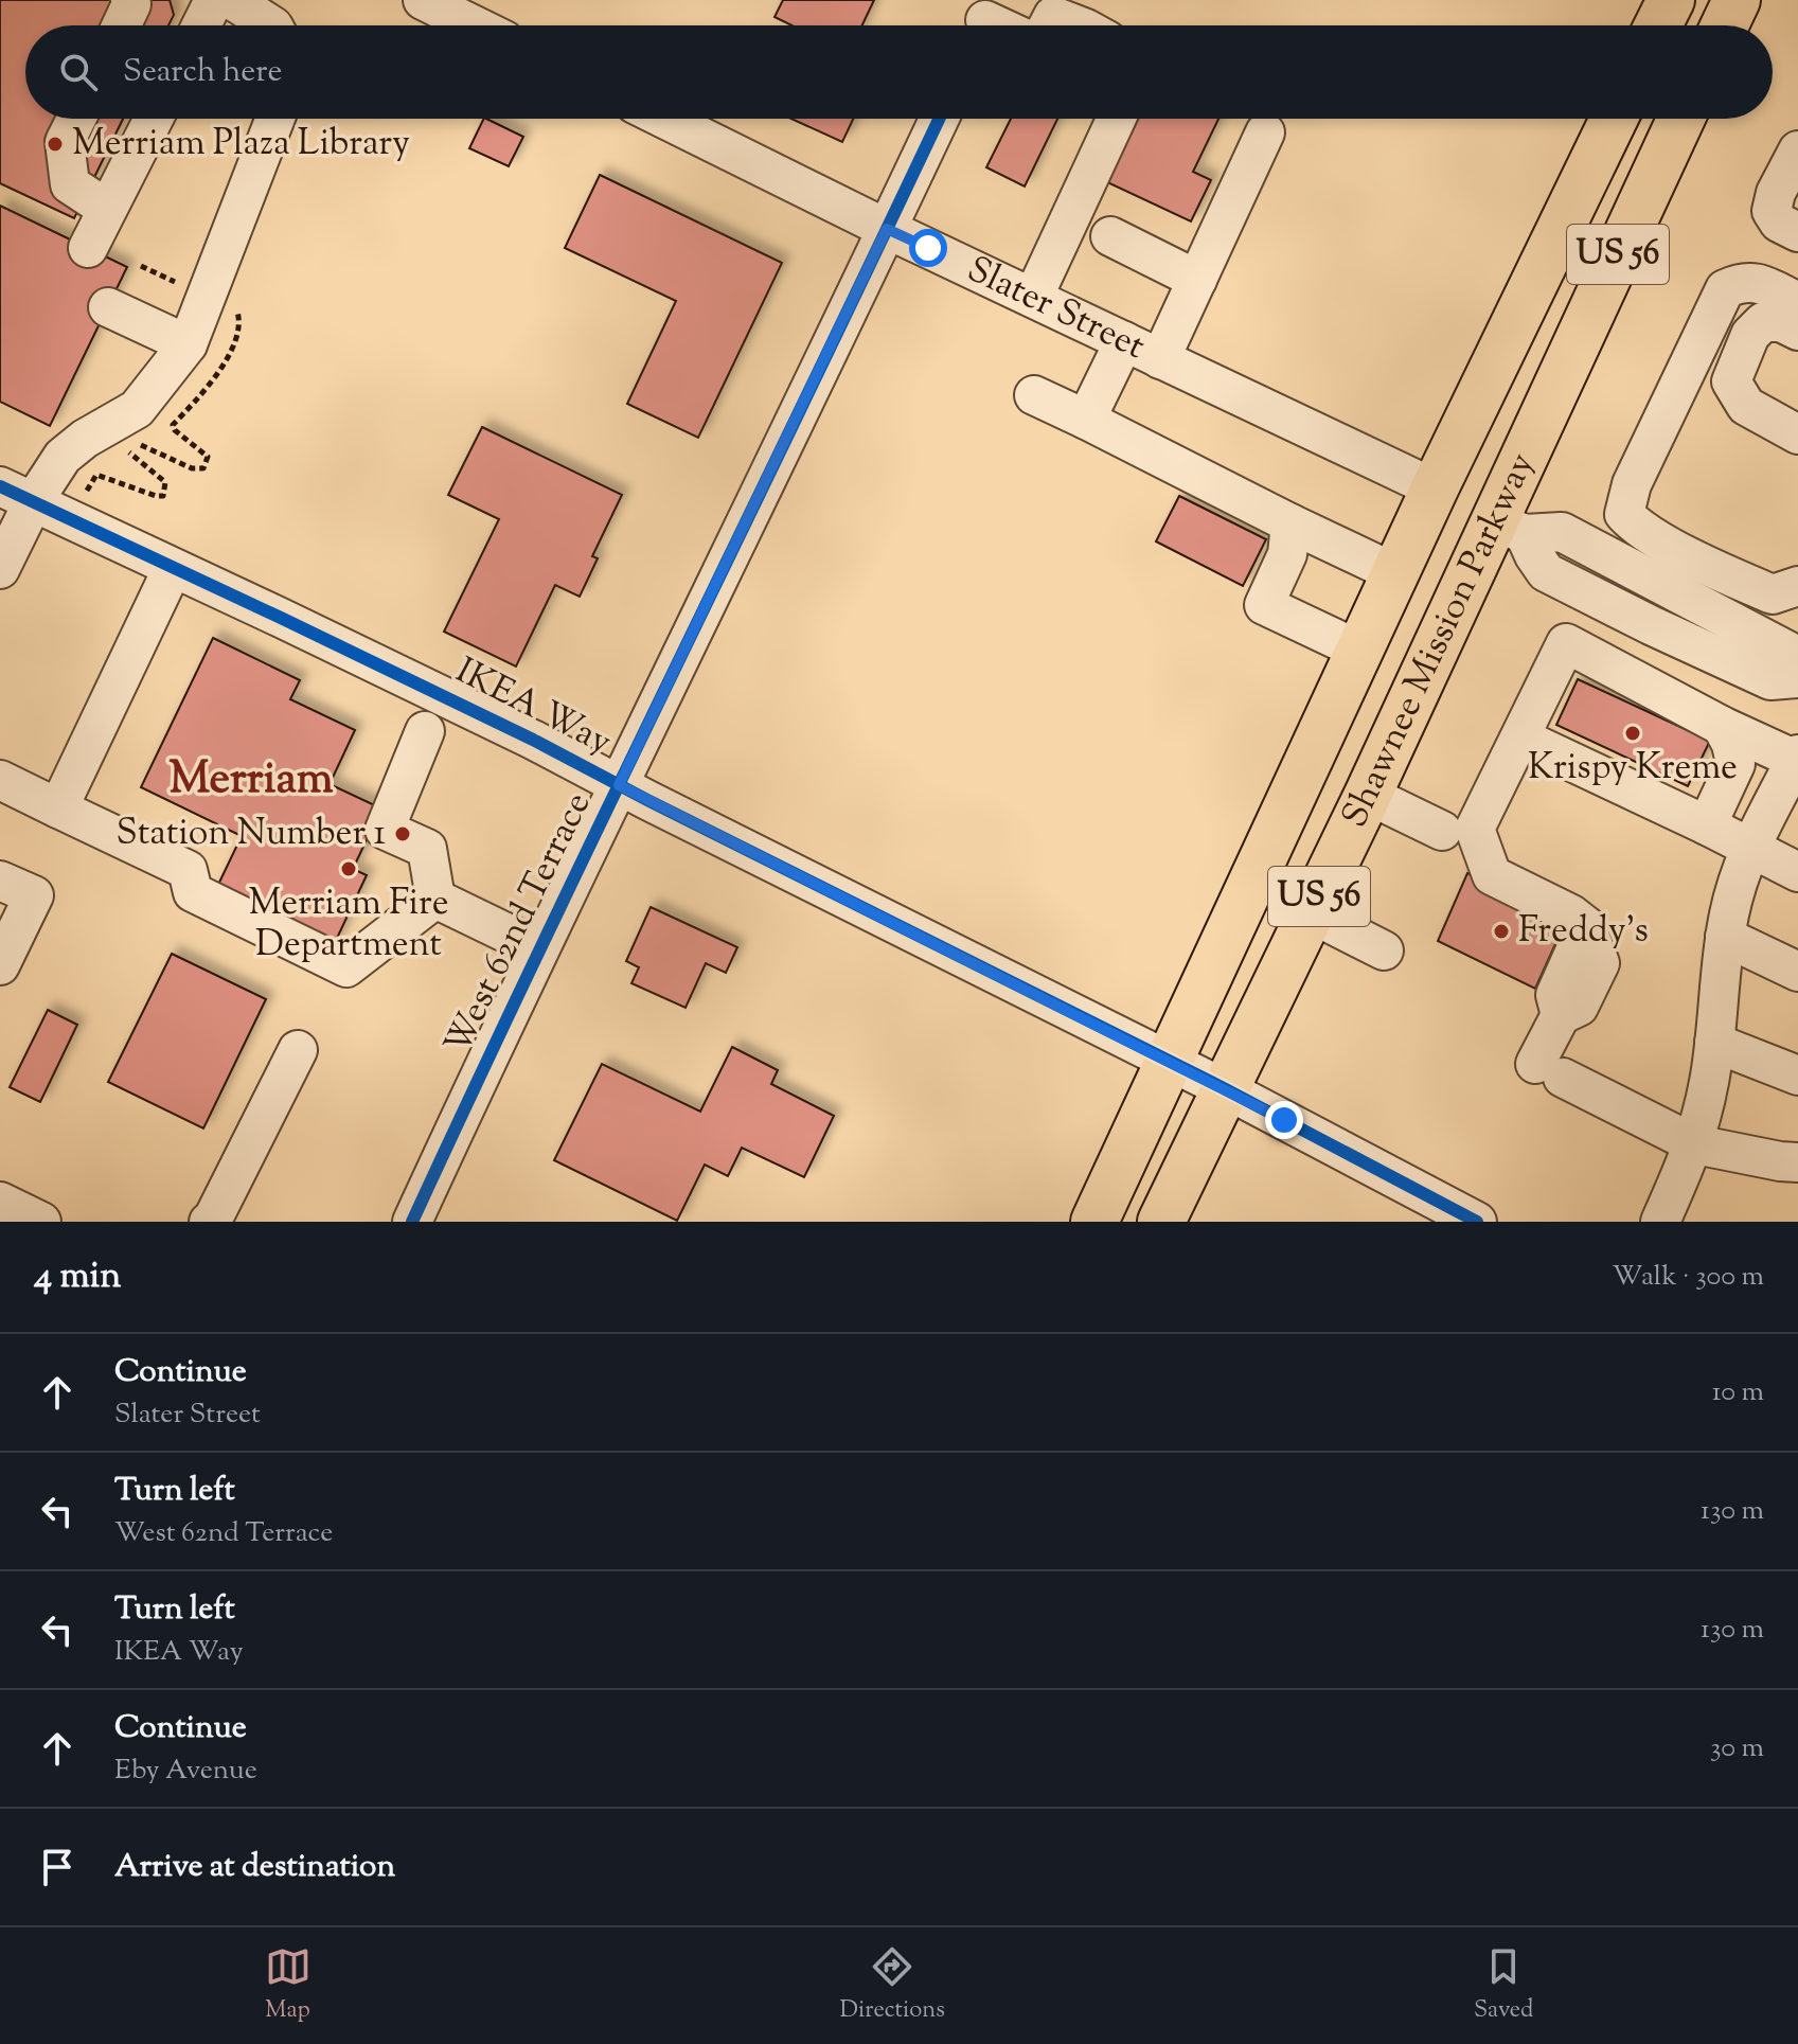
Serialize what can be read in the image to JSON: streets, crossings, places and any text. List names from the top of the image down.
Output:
{
  "streets": {
    "highway": ["US 56", "Shawnee Mission Parkway"],
    "street": ["Slater Street", "IKEA Way", "West 62nd Terrace"]
  },
  "crossings": [
    ["Slater Street", "Shawnee Mission Parkway"],
    ["Slater Street", "West 62nd Terrace"],
    ["Shawnee Mission Parkway", "IKEA Way"],
    ["IKEA Way", "West 62nd Terrace"]
  ],
  "districts": ["Merriam"],
  "places": [
    "Merriam Plaza Library",
    "Krispy Kreme",
    "Station Number 1",
    "Merriam Fire Department",
    "Freddy's"
  ],
  "page": {
    "search": "Search here",
    "heading": ["4 min", "Walk · 300 m"],
    "list": [
      ["Continue", "Slater Street", "10 m"],
      ["Turn left", "West 62nd Terrace", "130 m"],
      ["Turn left", "IKEA Way", "130 m"],
      ["Continue", "Eby Avenue", "30 m"],
      "Arrive at destination"
    ],
    "nav": ["Map", "Directions", "Saved"]
  }
}
